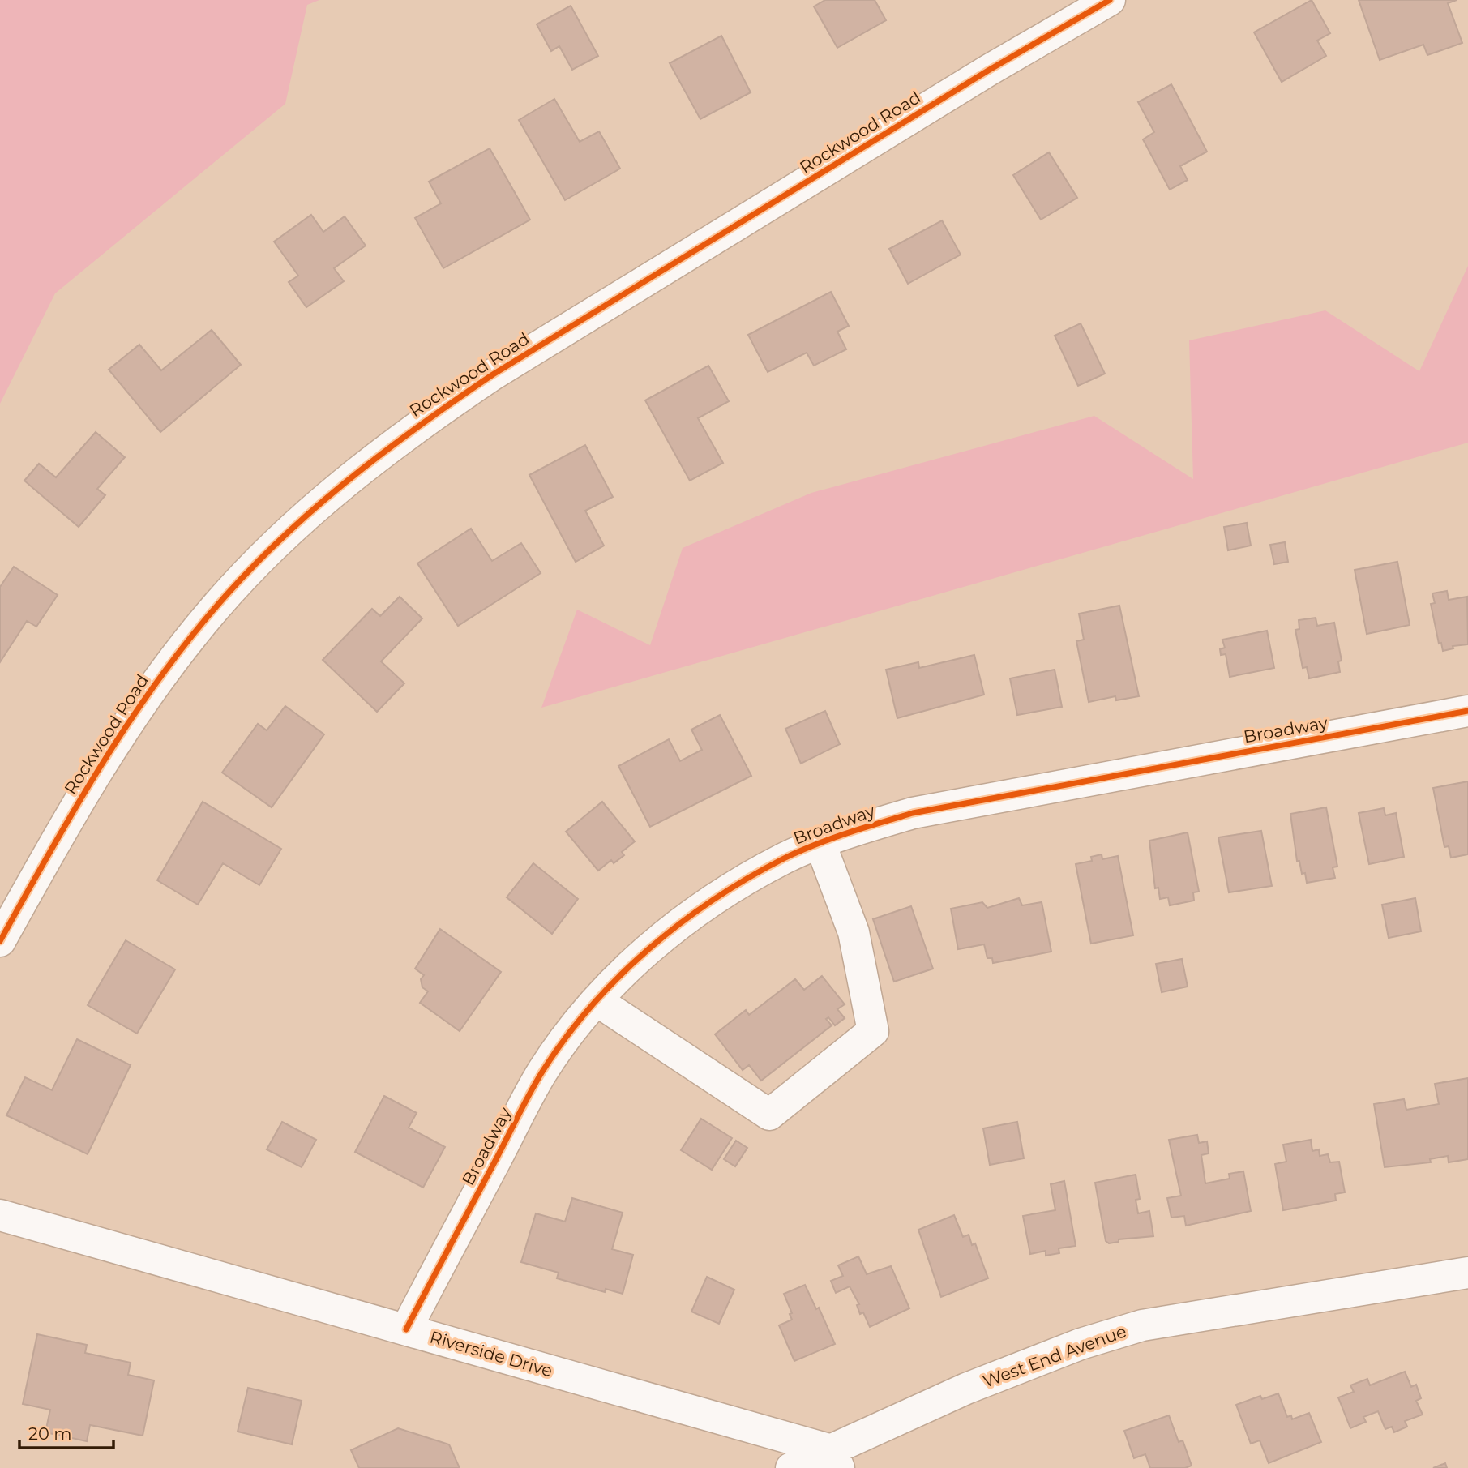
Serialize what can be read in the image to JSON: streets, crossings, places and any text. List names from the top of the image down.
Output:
{
  "streets": {
    "street": [
      "Rockwood Road",
      "Broadway",
      "Riverside Drive",
      "West End Avenue"
    ]
  },
  "crossings": [
    ["Broadway", "Riverside Drive"],
    ["Riverside Drive", "West End Avenue"]
  ],
  "scale_bar": "20 m"
}
